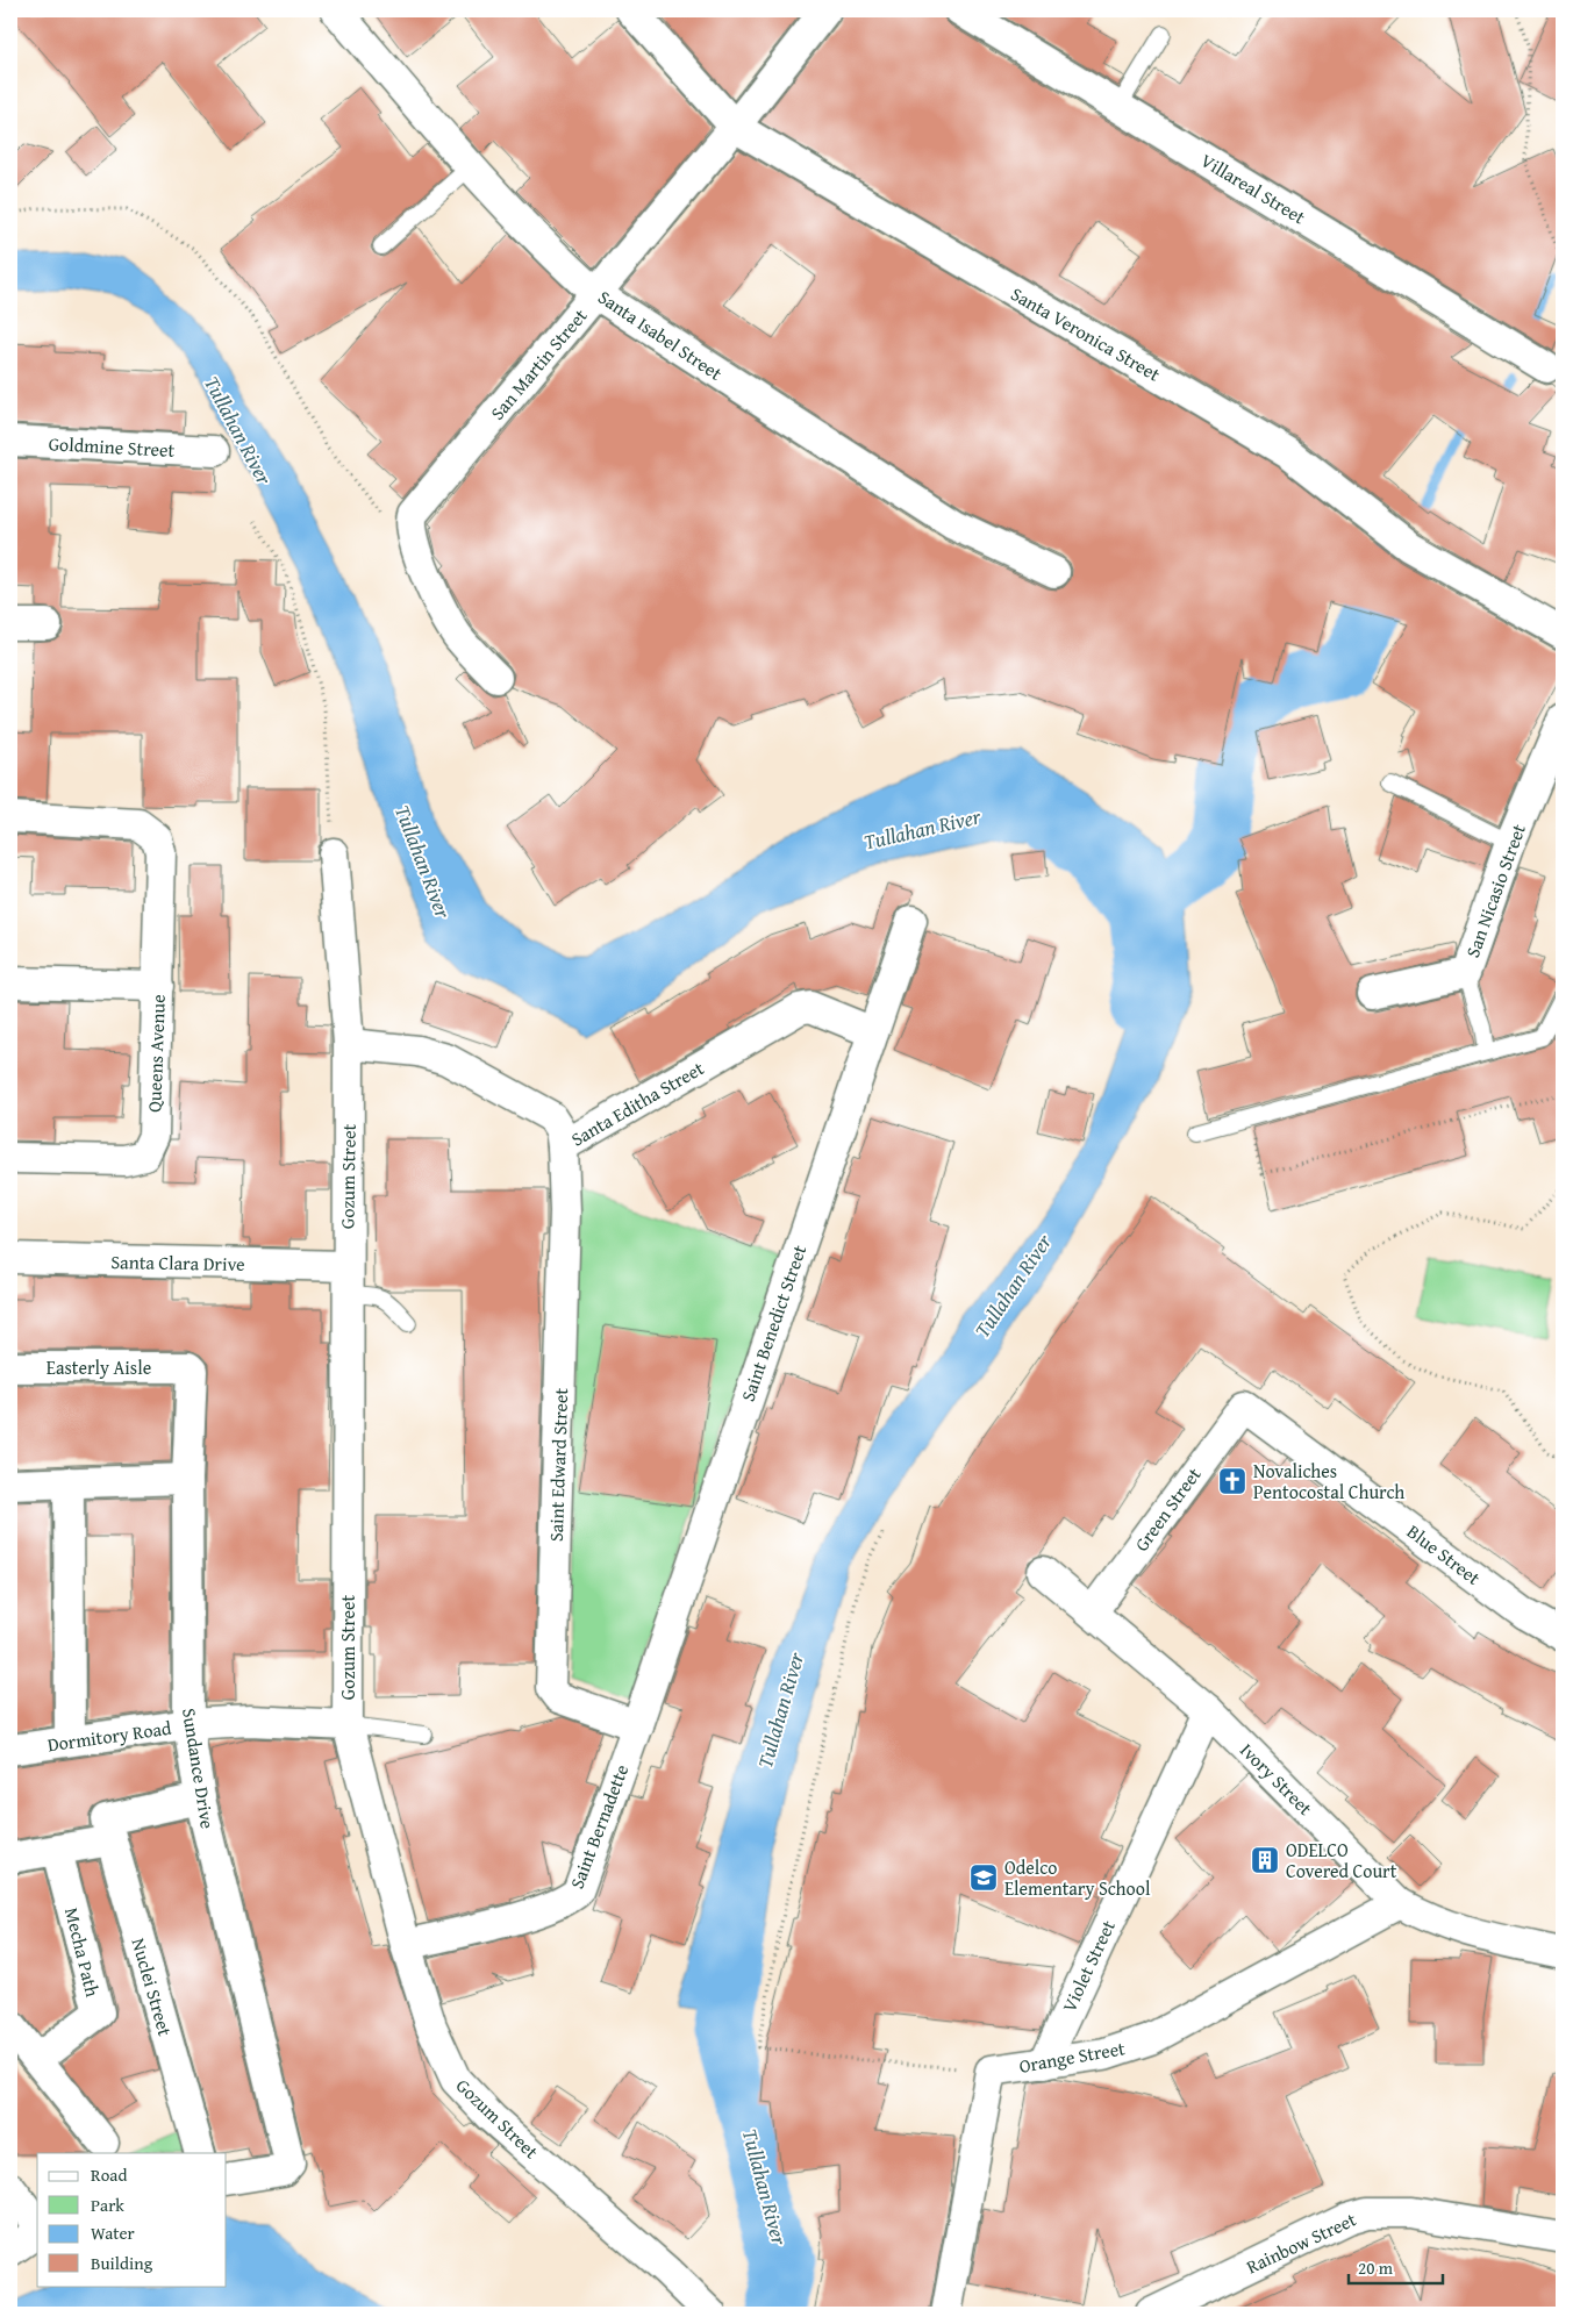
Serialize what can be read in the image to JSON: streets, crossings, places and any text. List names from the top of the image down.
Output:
{
  "streets": {
    "street": [
      "Villareal Street",
      "Santa Veronica Street",
      "Santa Isabel Street",
      "San Martin Street",
      "Goldmine Street",
      "San Nicasio Street",
      "Queens Avenue",
      "Santa Editha Street",
      "Gozum Street",
      "Santa Clara Drive",
      "Saint Benedict Street",
      "Easterly Aisle",
      "Saint Edward Street",
      "Green Street",
      "Blue Street",
      "Dormitory Road",
      "Sundance Drive",
      "Ivory Street",
      "Saint Bernadette",
      "Mecha Path",
      "Violet Street",
      "Nuclei Street",
      "Orange Street",
      "Rainbow Street"
    ]
  },
  "crossings": [
    ["Santa Veronica Street", "San Martin Street"],
    ["Santa Isabel Street", "San Martin Street"],
    ["Santa Editha Street", "Gozum Street"],
    ["Santa Editha Street", "Saint Benedict Street"],
    ["Santa Editha Street", "Saint Edward Street"],
    ["Gozum Street", "Santa Clara Drive"],
    ["Gozum Street", "Dormitory Road"],
    ["Gozum Street", "Saint Bernadette"],
    ["Saint Benedict Street", "Saint Edward Street"],
    ["Saint Benedict Street", "Saint Bernadette"],
    ["Easterly Aisle", "Sundance Drive"],
    ["Saint Edward Street", "Saint Bernadette"],
    ["Green Street", "Blue Street"],
    ["Green Street", "Ivory Street"],
    ["Dormitory Road", "Sundance Drive"],
    ["Ivory Street", "Violet Street"],
    ["Ivory Street", "Orange Street"],
    ["Violet Street", "Orange Street"]
  ],
  "water": ["Tullahan River"],
  "places": {
    "church": ["Novaliches Pentocostal Church"],
    "building": ["ODELCO Covered Court"],
    "school or university": ["Odelco Elementary School"]
  },
  "legend": [
    "Road",
    "Park",
    "Water",
    "Building"
  ],
  "scale_bar": "20 m"
}
